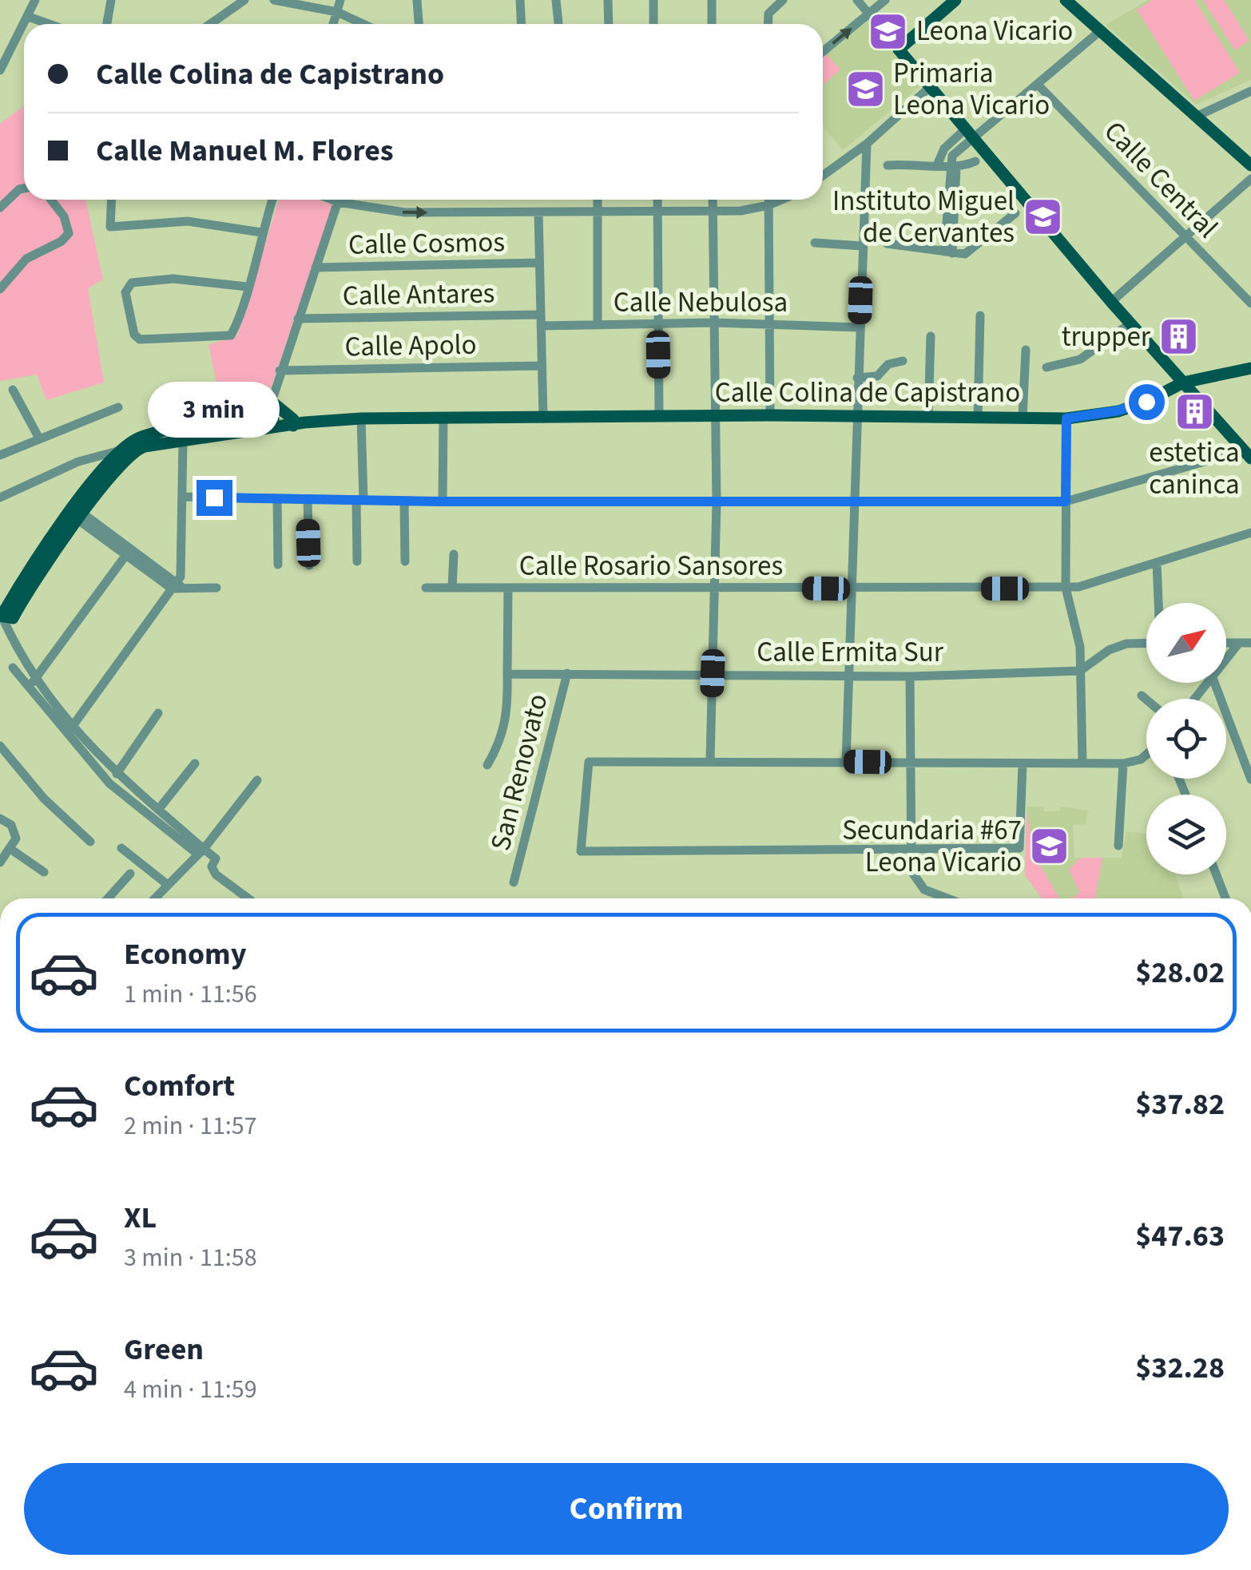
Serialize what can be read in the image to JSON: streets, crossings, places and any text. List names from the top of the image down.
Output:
{
  "streets": {
    "main road": ["Calle Colina de Capistrano"],
    "street": [
      "Calle Central",
      "Calle Cosmos",
      "Calle Antares",
      "Calle Nebulosa",
      "Calle Apolo",
      "Calle Rosario Sansores",
      "Calle Ermita Sur",
      "San Renovato"
    ]
  },
  "crossings": [
    ["Calle Ermita Sur", "San Renovato"]
  ],
  "places": {
    "school or university": [
      "Leona Vicario",
      "Primaria Leona Vicario",
      "Instituto Miguel de Cervantes",
      "Secundaria #67 Leona Vicario"
    ],
    "building": ["trupper", "estetica caninca"]
  },
  "north": "top right",
  "page": {
    "banner": ["Calle Colina de Capistrano", "Calle Manuel M. Flores"],
    "bubble": "3 min",
    "list": [
      {
        "name": "Economy",
        "note": "1 min · 11:56",
        "value": "$28.02"
      },
      {
        "name": "Comfort",
        "note": "2 min · 11:57",
        "value": "$37.82"
      },
      {
        "name": "XL",
        "note": "3 min · 11:58",
        "value": "$47.63"
      },
      {
        "name": "Green",
        "note": "4 min · 11:59",
        "value": "$32.28"
      }
    ],
    "buttons": "Confirm"
  }
}
